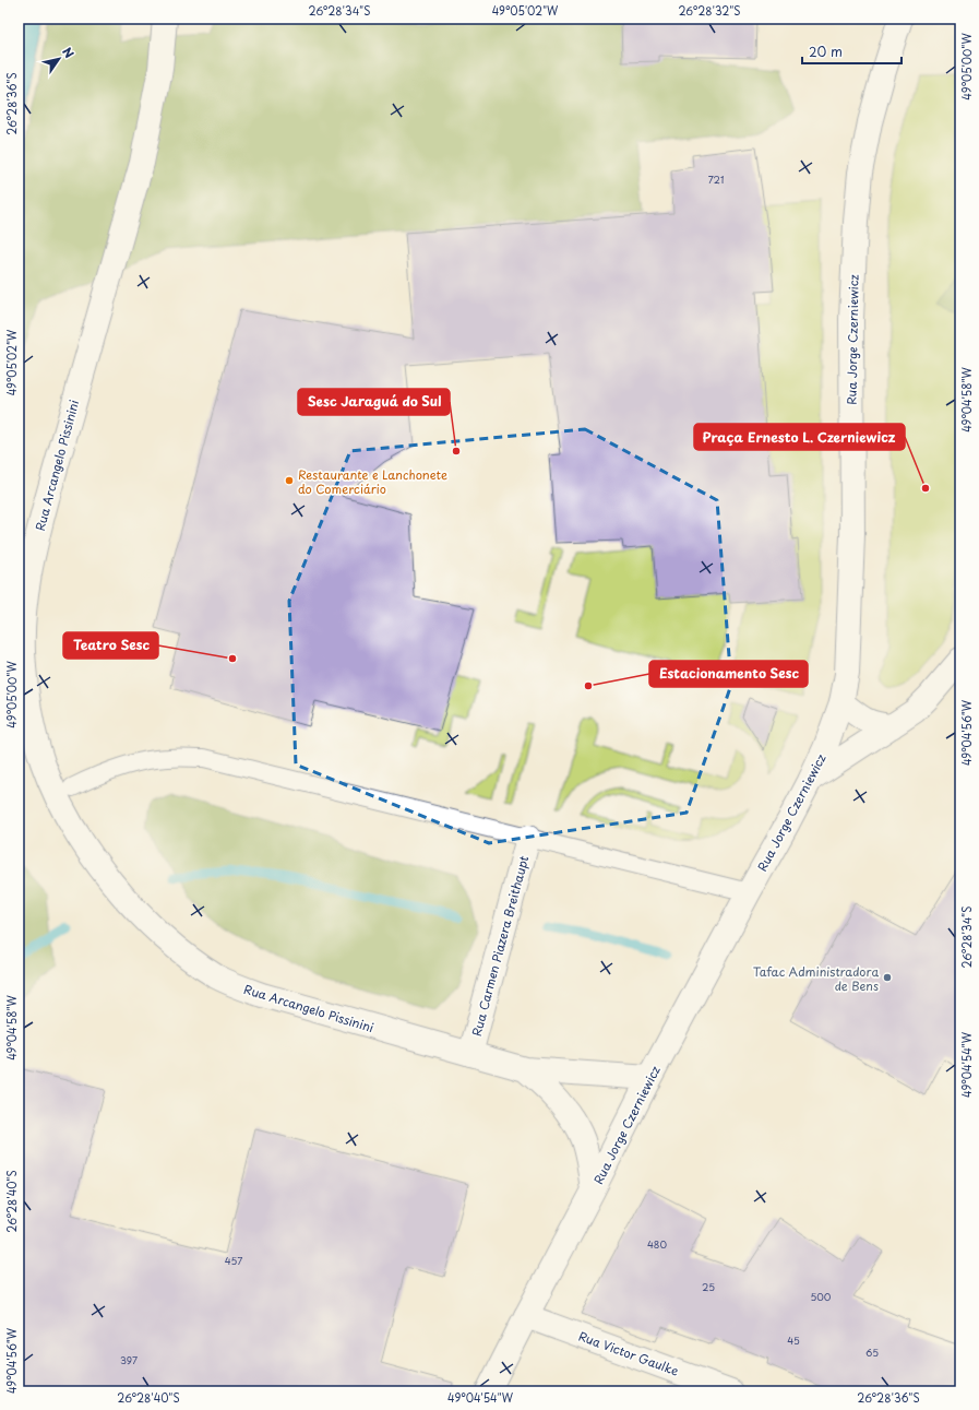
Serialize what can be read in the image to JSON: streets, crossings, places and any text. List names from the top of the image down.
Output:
{
  "streets": {
    "main road": [
      "Rua Jorge Czerniewicz",
      "Rua Arcangelo Pissinini",
      "Rua Carmen Piazera Breithaupt",
      "Rua Victor Gaulke"
    ]
  },
  "crossings": [
    ["Rua Jorge Czerniewicz", "Rua Arcangelo Pissinini"],
    ["Rua Jorge Czerniewicz", "Rua Victor Gaulke"],
    ["Rua Arcangelo Pissinini", "Rua Carmen Piazera Breithaupt"]
  ],
  "places": [
    "Sesc Jaraguá do Sul",
    "Restaurante e Lanchonete do Comerciário",
    "Praça Ernesto L. Czerniewicz",
    "Teatro Sesc",
    "Estacionamento Sesc",
    "Tafac Administradora de Bens"
  ],
  "house_numbers": [
    "721",
    "480",
    "457",
    "25",
    "500",
    "45",
    "65",
    "397"
  ],
  "scale_bar": "20 m",
  "north": "top right",
  "coordinates": [
    "26°28'34\"S",
    "49°05'02\"W",
    "26°28'32\"S",
    "49°05'00\"W",
    "26°28'36\"S",
    "49°04'58\"W",
    "49°04'56\"W",
    "49°04'54\"W",
    "26°28'40\"S"
  ]
}
